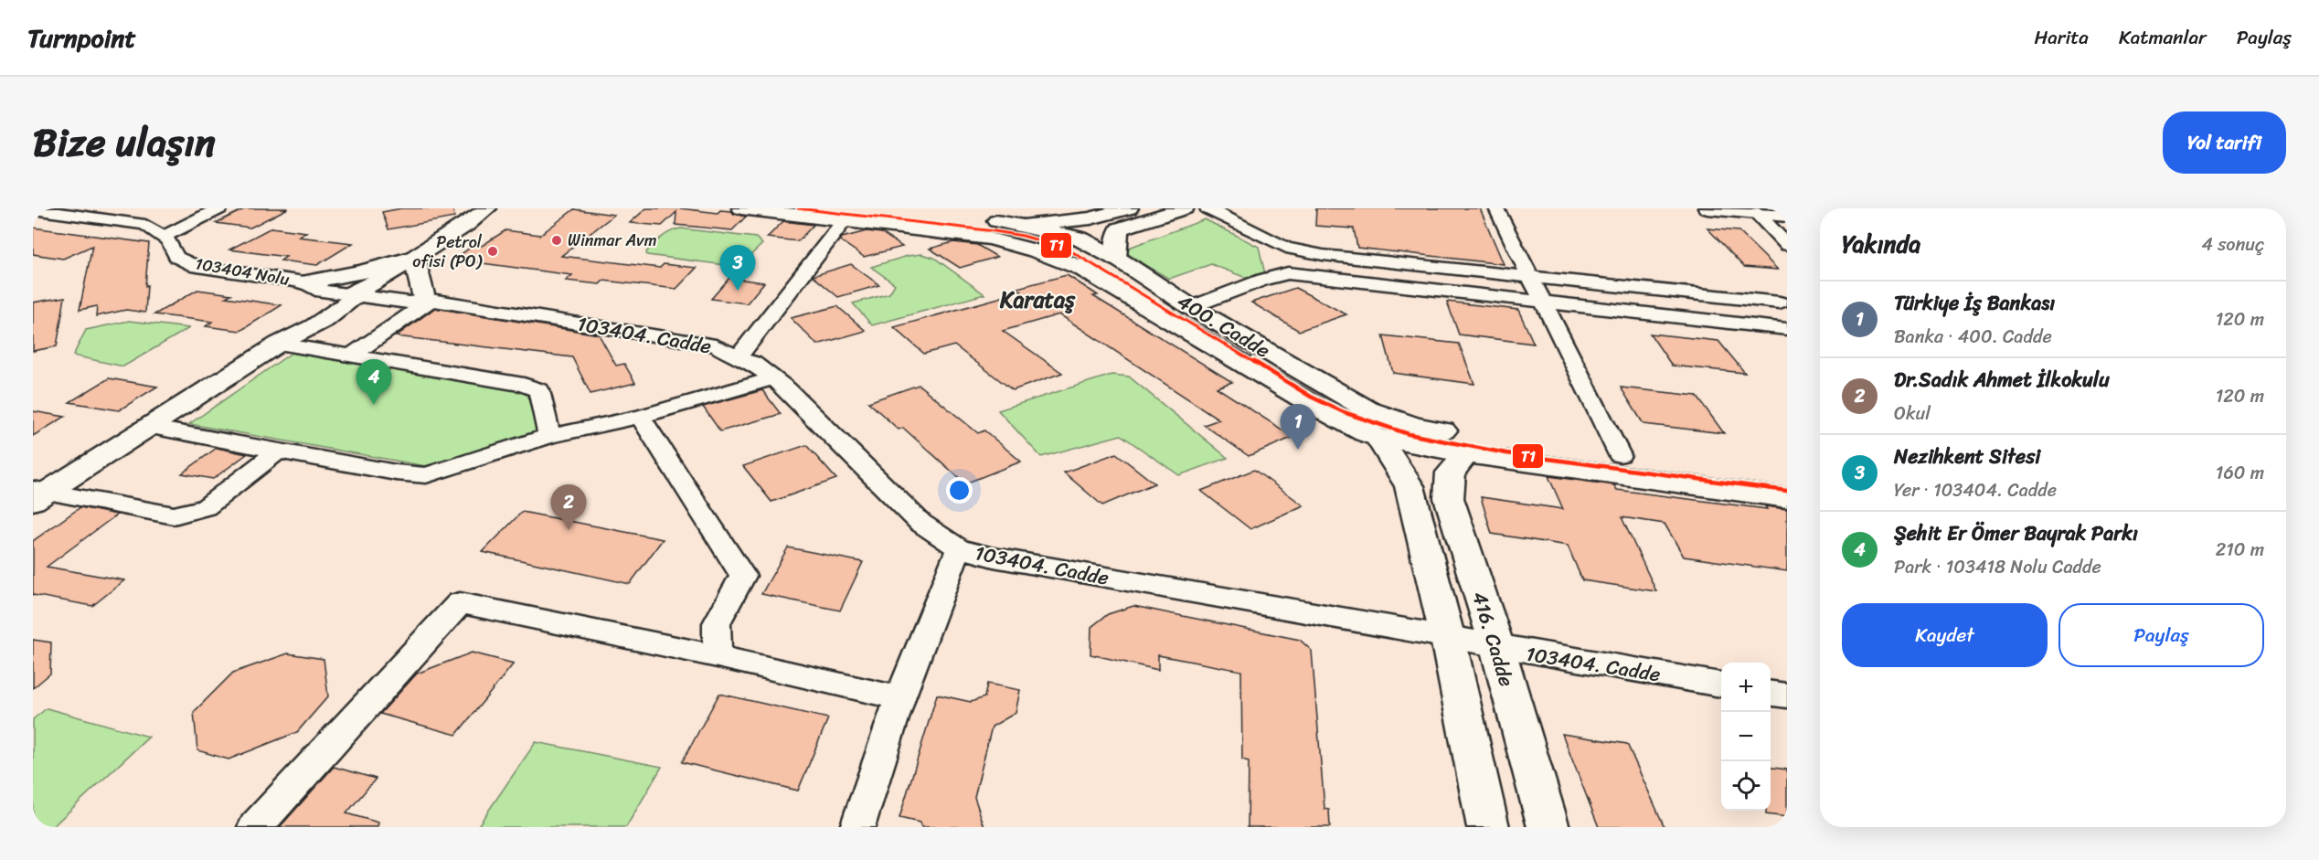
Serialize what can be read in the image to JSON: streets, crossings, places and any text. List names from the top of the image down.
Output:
{
  "streets": {
    "main road": ["400. Cadde", "416. Cadde"],
    "street": ["103404 Nolu", "103404. Cadde"]
  },
  "crossings": [
    ["103404 Nolu", "103404. Cadde"],
    ["400. Cadde", "416. Cadde"],
    ["103404. Cadde", "416. Cadde"]
  ],
  "districts": ["Karataş"],
  "places": ["Winmar Avm", "Petrol ofisi (PO)"],
  "lines": ["transit line T1"],
  "page": {
    "header": "Turnpoint",
    "nav": ["Harita", "Katmanlar", "Paylaş"],
    "title": "Bize ulaşın",
    "buttons": [
      "Yol tarifi",
      ["Kaydet", "Paylaş"]
    ],
    "heading": ["Yakında", "4 sonuç"],
    "pins": [
      "3",
      "4",
      "1",
      "2"
    ],
    "list": [
      {
        "mark": "1",
        "name": "Türkiye İş Bankası",
        "note": "Banka · 400. Cadde",
        "value": "120 m"
      },
      {
        "mark": "2",
        "name": "Dr.Sadık Ahmet İlkokulu",
        "note": "Okul",
        "value": "120 m"
      },
      {
        "mark": "3",
        "name": "Nezihkent Sitesi",
        "note": "Yer · 103404. Cadde",
        "value": "160 m"
      },
      {
        "mark": "4",
        "name": "Şehit Er Ömer Bayrak Parkı",
        "note": "Park · 103418 Nolu Cadde",
        "value": "210 m"
      }
    ],
    "map_buttons": ["+", "−"]
  }
}
